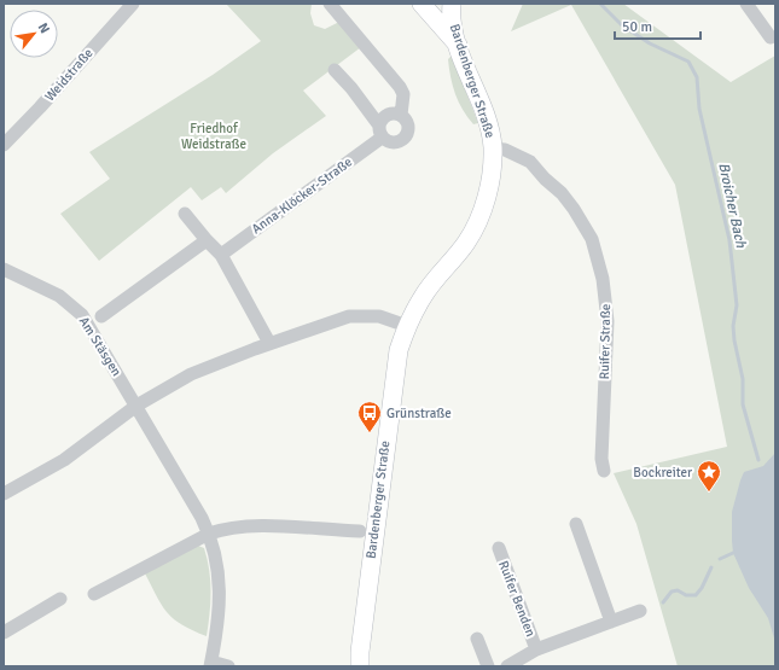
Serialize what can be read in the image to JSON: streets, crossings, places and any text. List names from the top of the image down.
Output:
{
  "streets": {
    "main road": ["Bardenberger Straße"],
    "street": [
      "Weidstraße",
      "Anna-Klöcker-Straße",
      "Ruifer Straße",
      "Am Stäsgen",
      "Ruifer Benden"
    ]
  },
  "crossings": [
    ["Bardenberger Straße", "Ruifer Straße"]
  ],
  "water": ["Broicher Bach"],
  "parks": ["Friedhof Weidstraße"],
  "places": {
    "bus stop": ["Grünstraße"],
    "place": ["Bockreiter"]
  },
  "scale_bar": "50 m",
  "north": "top right"
}
